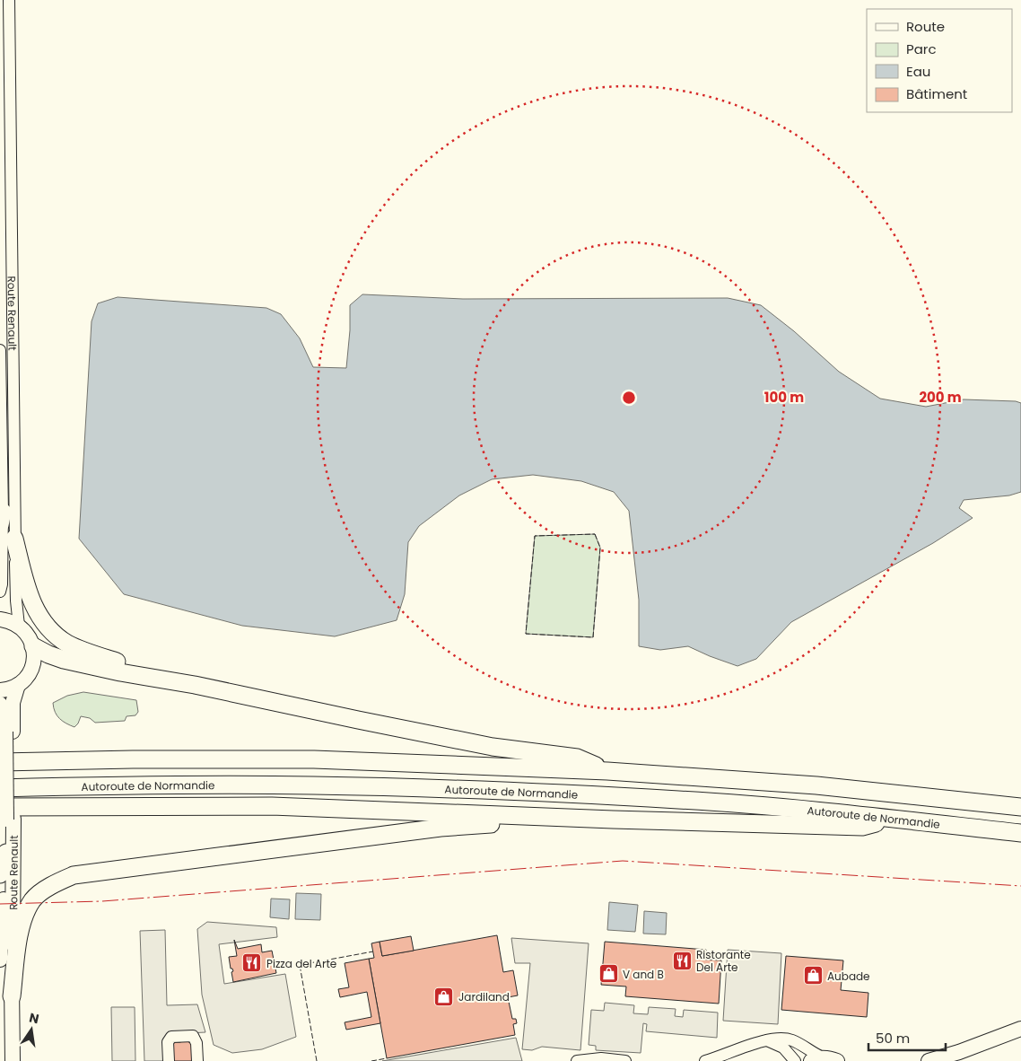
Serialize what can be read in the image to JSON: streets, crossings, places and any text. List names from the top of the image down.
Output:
{
  "streets": {
    "highway": ["Autoroute de Normandie"],
    "main road": ["Route Renault"]
  },
  "places": {
    "restaurant": ["Ristorante Del Arte", "Pizza del Arte"],
    "shop": ["V and B", "Aubade", "Jardiland"]
  },
  "legend": [
    "Route",
    "Parc",
    "Eau",
    "Bâtiment"
  ],
  "scale_bar": "50 m",
  "north": "top",
  "rings": ["100 m", "200 m"]
}
